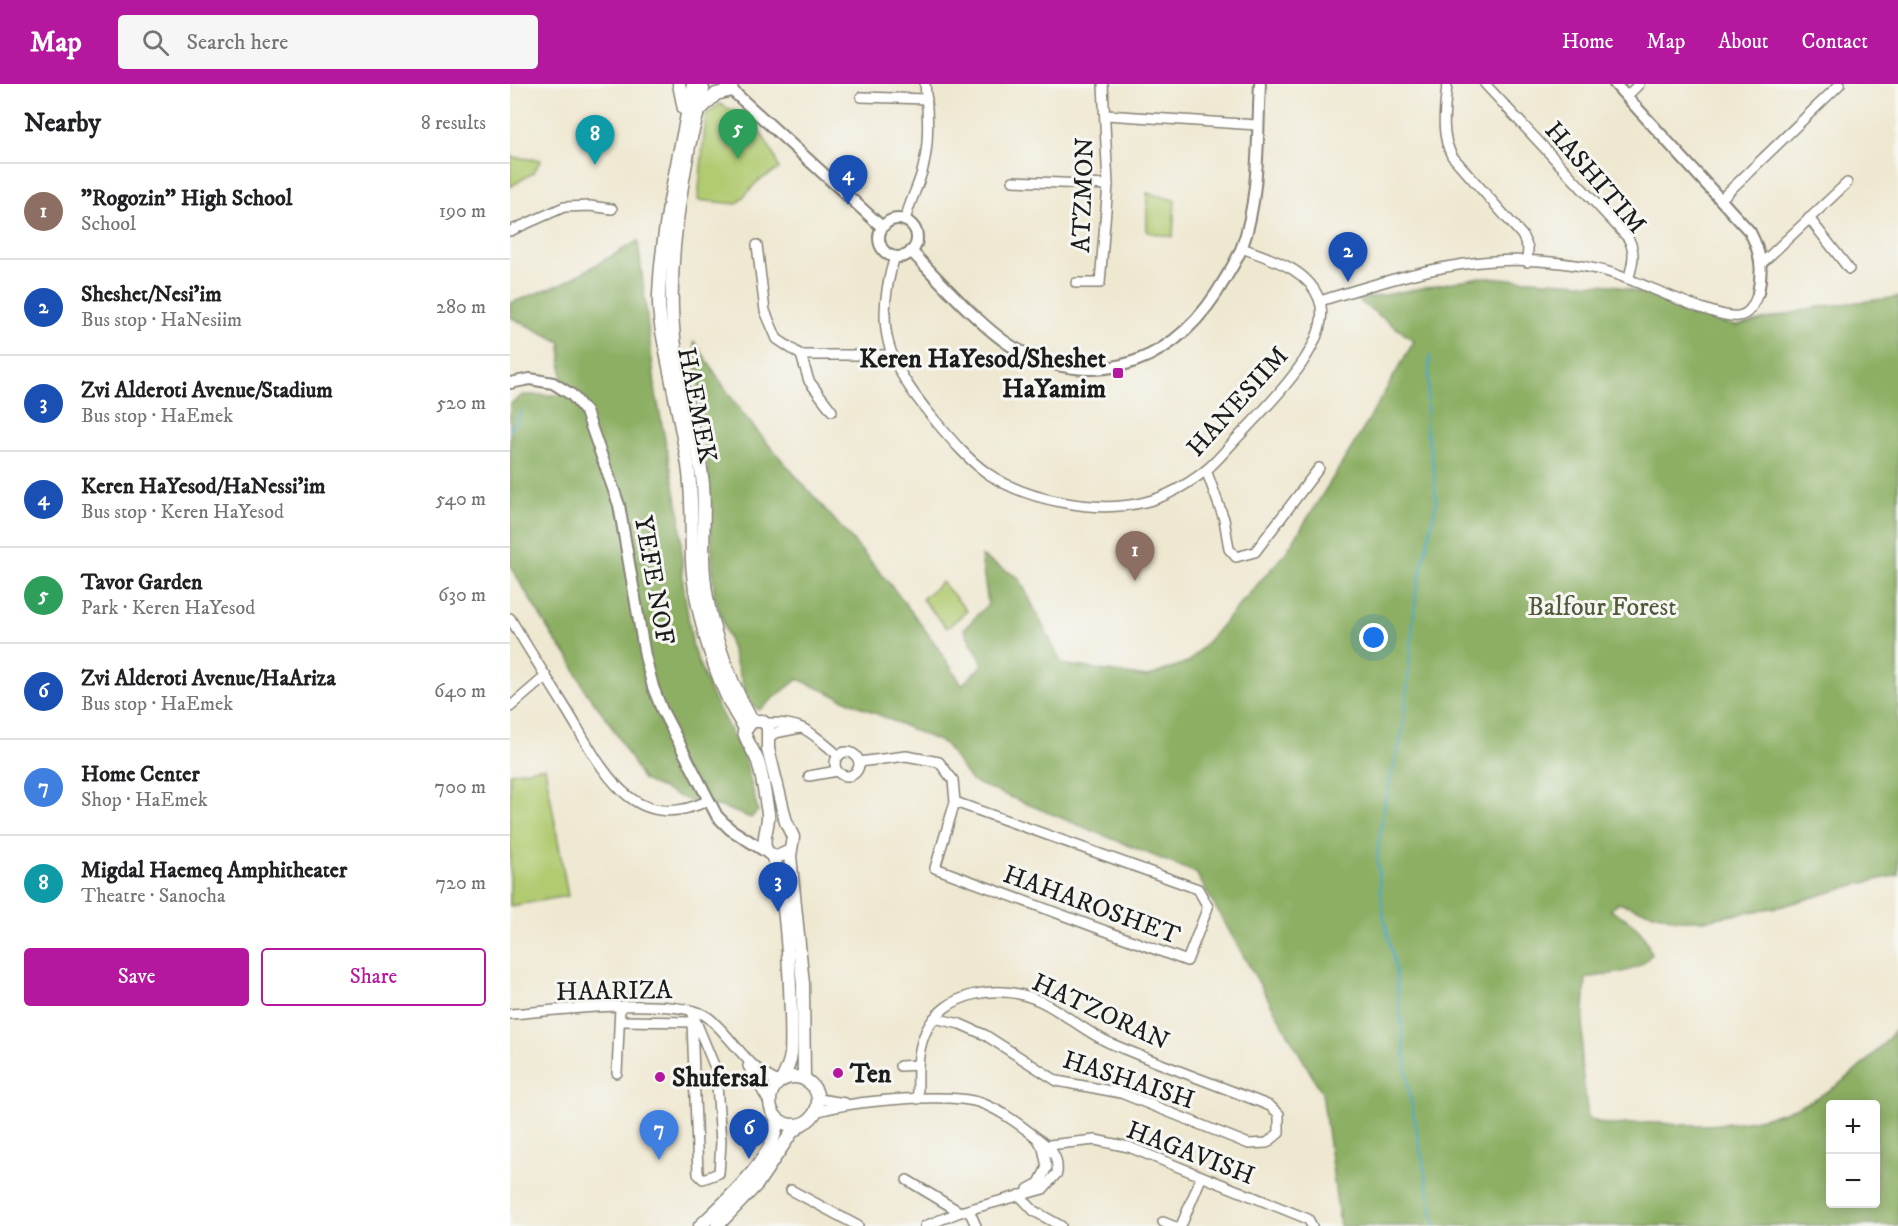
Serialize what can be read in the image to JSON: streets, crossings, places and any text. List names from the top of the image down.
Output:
{
  "streets": {
    "main road": ["HAEMEK"],
    "street": [
      "HASHITIM",
      "ATZMON",
      "HANESIIM",
      "YEFE NOF",
      "HAHAROSHET",
      "HAARIZA",
      "HATZORAN",
      "HASHAISH",
      "HAGAVISH"
    ]
  },
  "crossings": [
    ["HAEMEK", "YEFE NOF"],
    ["HAEMEK", "HAARIZA"],
    ["HATZORAN", "HASHAISH"]
  ],
  "parks": ["Balfour Forest"],
  "places": {
    "transit": ["Keren HaYesod/Sheshet HaYamim"],
    "other": ["Ten", "Shufersal"]
  },
  "page": {
    "header": "Map",
    "search": "Search here",
    "nav": [
      "Home",
      "Map",
      "About",
      "Contact"
    ],
    "heading": ["Nearby", "8 results"],
    "pins": [
      "5",
      "8",
      "4",
      "2",
      "1",
      "3",
      "6",
      "7"
    ],
    "list": [
      {
        "mark": "1",
        "name": "\"Rogozin\" High School",
        "note": "School",
        "value": "190 m"
      },
      {
        "mark": "2",
        "name": "Sheshet/Nesi'im",
        "note": "Bus stop · HaNesiim",
        "value": "280 m"
      },
      {
        "mark": "3",
        "name": "Zvi Alderoti Avenue/Stadium",
        "note": "Bus stop · HaEmek",
        "value": "520 m"
      },
      {
        "mark": "4",
        "name": "Keren HaYesod/HaNessi'im",
        "note": "Bus stop · Keren HaYesod",
        "value": "540 m"
      },
      {
        "mark": "5",
        "name": "Tavor Garden",
        "note": "Park · Keren HaYesod",
        "value": "630 m"
      },
      {
        "mark": "6",
        "name": "Zvi Alderoti Avenue/HaAriza",
        "note": "Bus stop · HaEmek",
        "value": "640 m"
      },
      {
        "mark": "7",
        "name": "Home Center",
        "note": "Shop · HaEmek",
        "value": "700 m"
      },
      {
        "mark": "8",
        "name": "Migdal Haemeq Amphitheater",
        "note": "Theatre · Sanocha",
        "value": "720 m"
      }
    ],
    "buttons": ["Save", "Share"],
    "map_buttons": ["+", "−"]
  }
}
